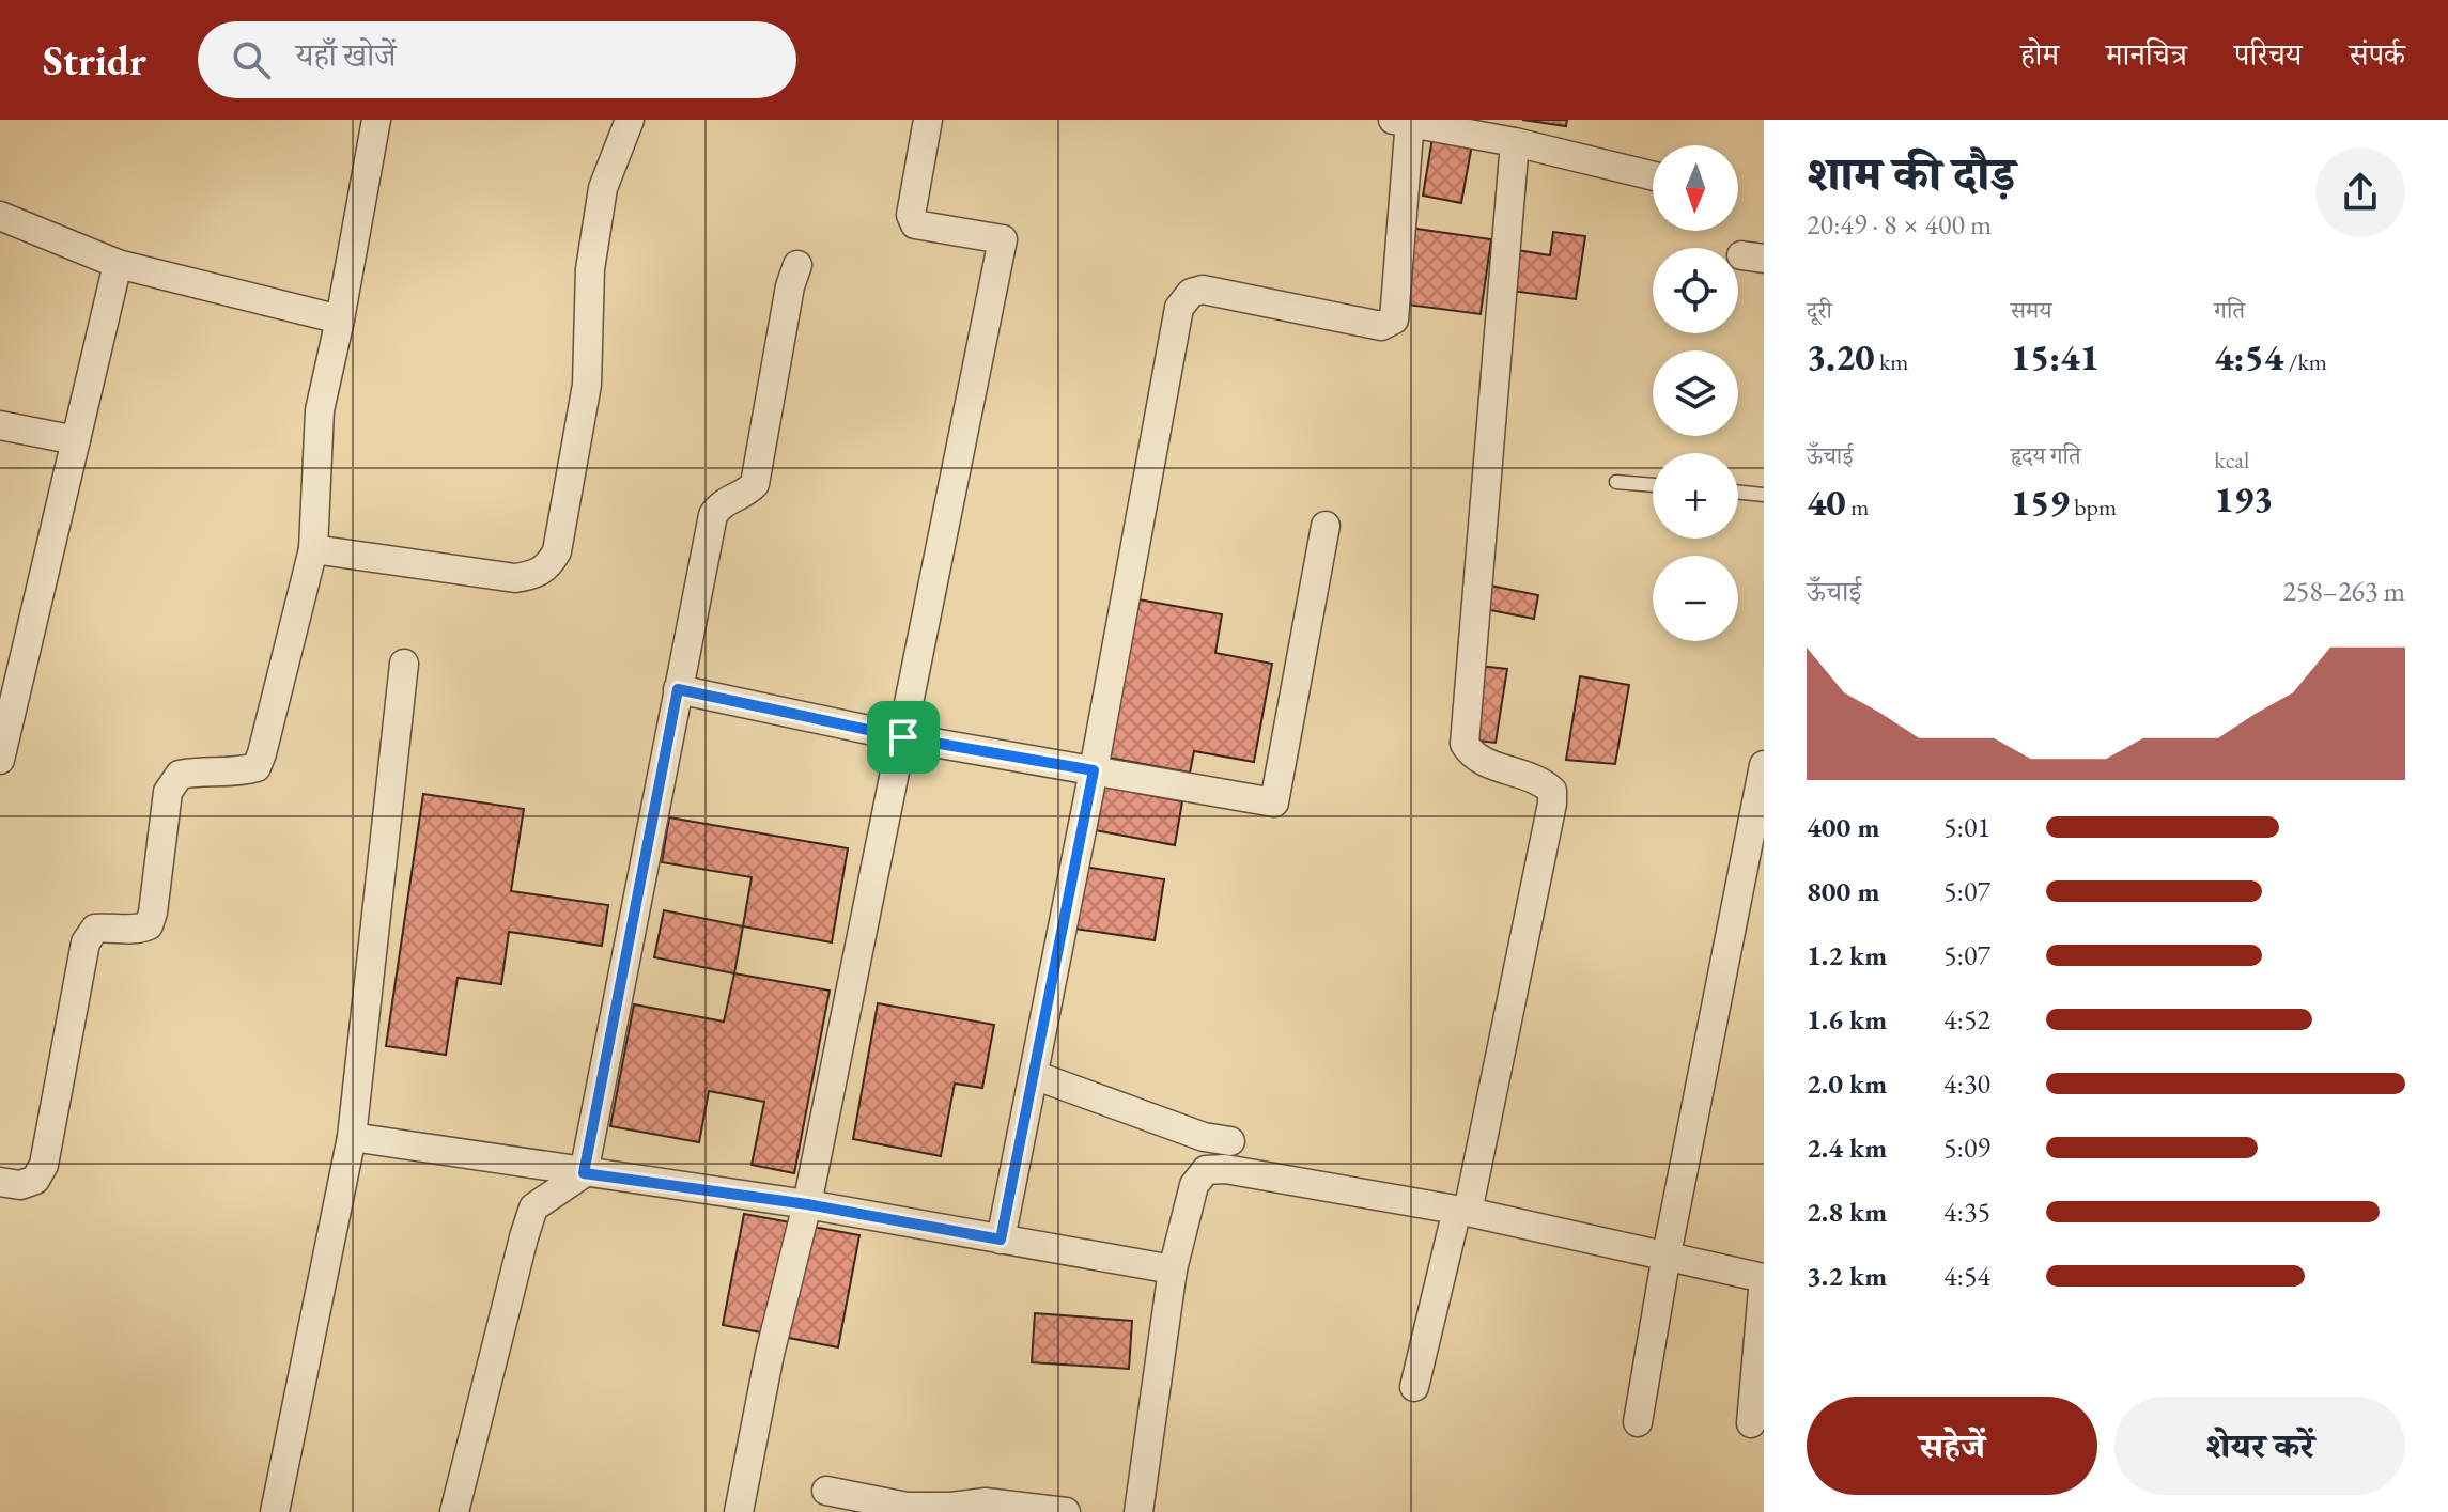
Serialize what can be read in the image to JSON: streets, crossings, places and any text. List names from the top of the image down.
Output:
{
  "north": "bottom",
  "page": {
    "header": "Stridr",
    "search": "यहाँ खोजें",
    "nav": [
      "होम",
      "मानचित्र",
      "परिचय",
      "संपर्क"
    ],
    "heading": ["शाम की दौड़", "20:49 · 8 × 400 m"],
    "map_buttons": ["+", "−"],
    "stats": [
      ["दूरी", "3.20 km"],
      ["समय", "15:41"],
      ["गति", "4:54 /km"],
      ["ऊँचाई", "40 m"],
      ["हृदय गति", "159 bpm"],
      ["kcal", "193"]
    ],
    "chart": ["ऊँचाई", "258–263 m"],
    "list": [
      {
        "name": "400 m",
        "note": "5:01"
      },
      {
        "name": "800 m",
        "note": "5:07"
      },
      {
        "name": "1.2 km",
        "note": "5:07"
      },
      {
        "name": "1.6 km",
        "note": "4:52"
      },
      {
        "name": "2.0 km",
        "note": "4:30"
      },
      {
        "name": "2.4 km",
        "note": "5:09"
      },
      {
        "name": "2.8 km",
        "note": "4:35"
      },
      {
        "name": "3.2 km",
        "note": "4:54"
      }
    ],
    "buttons": ["सहेजें", "शेयर करें"]
  }
}
